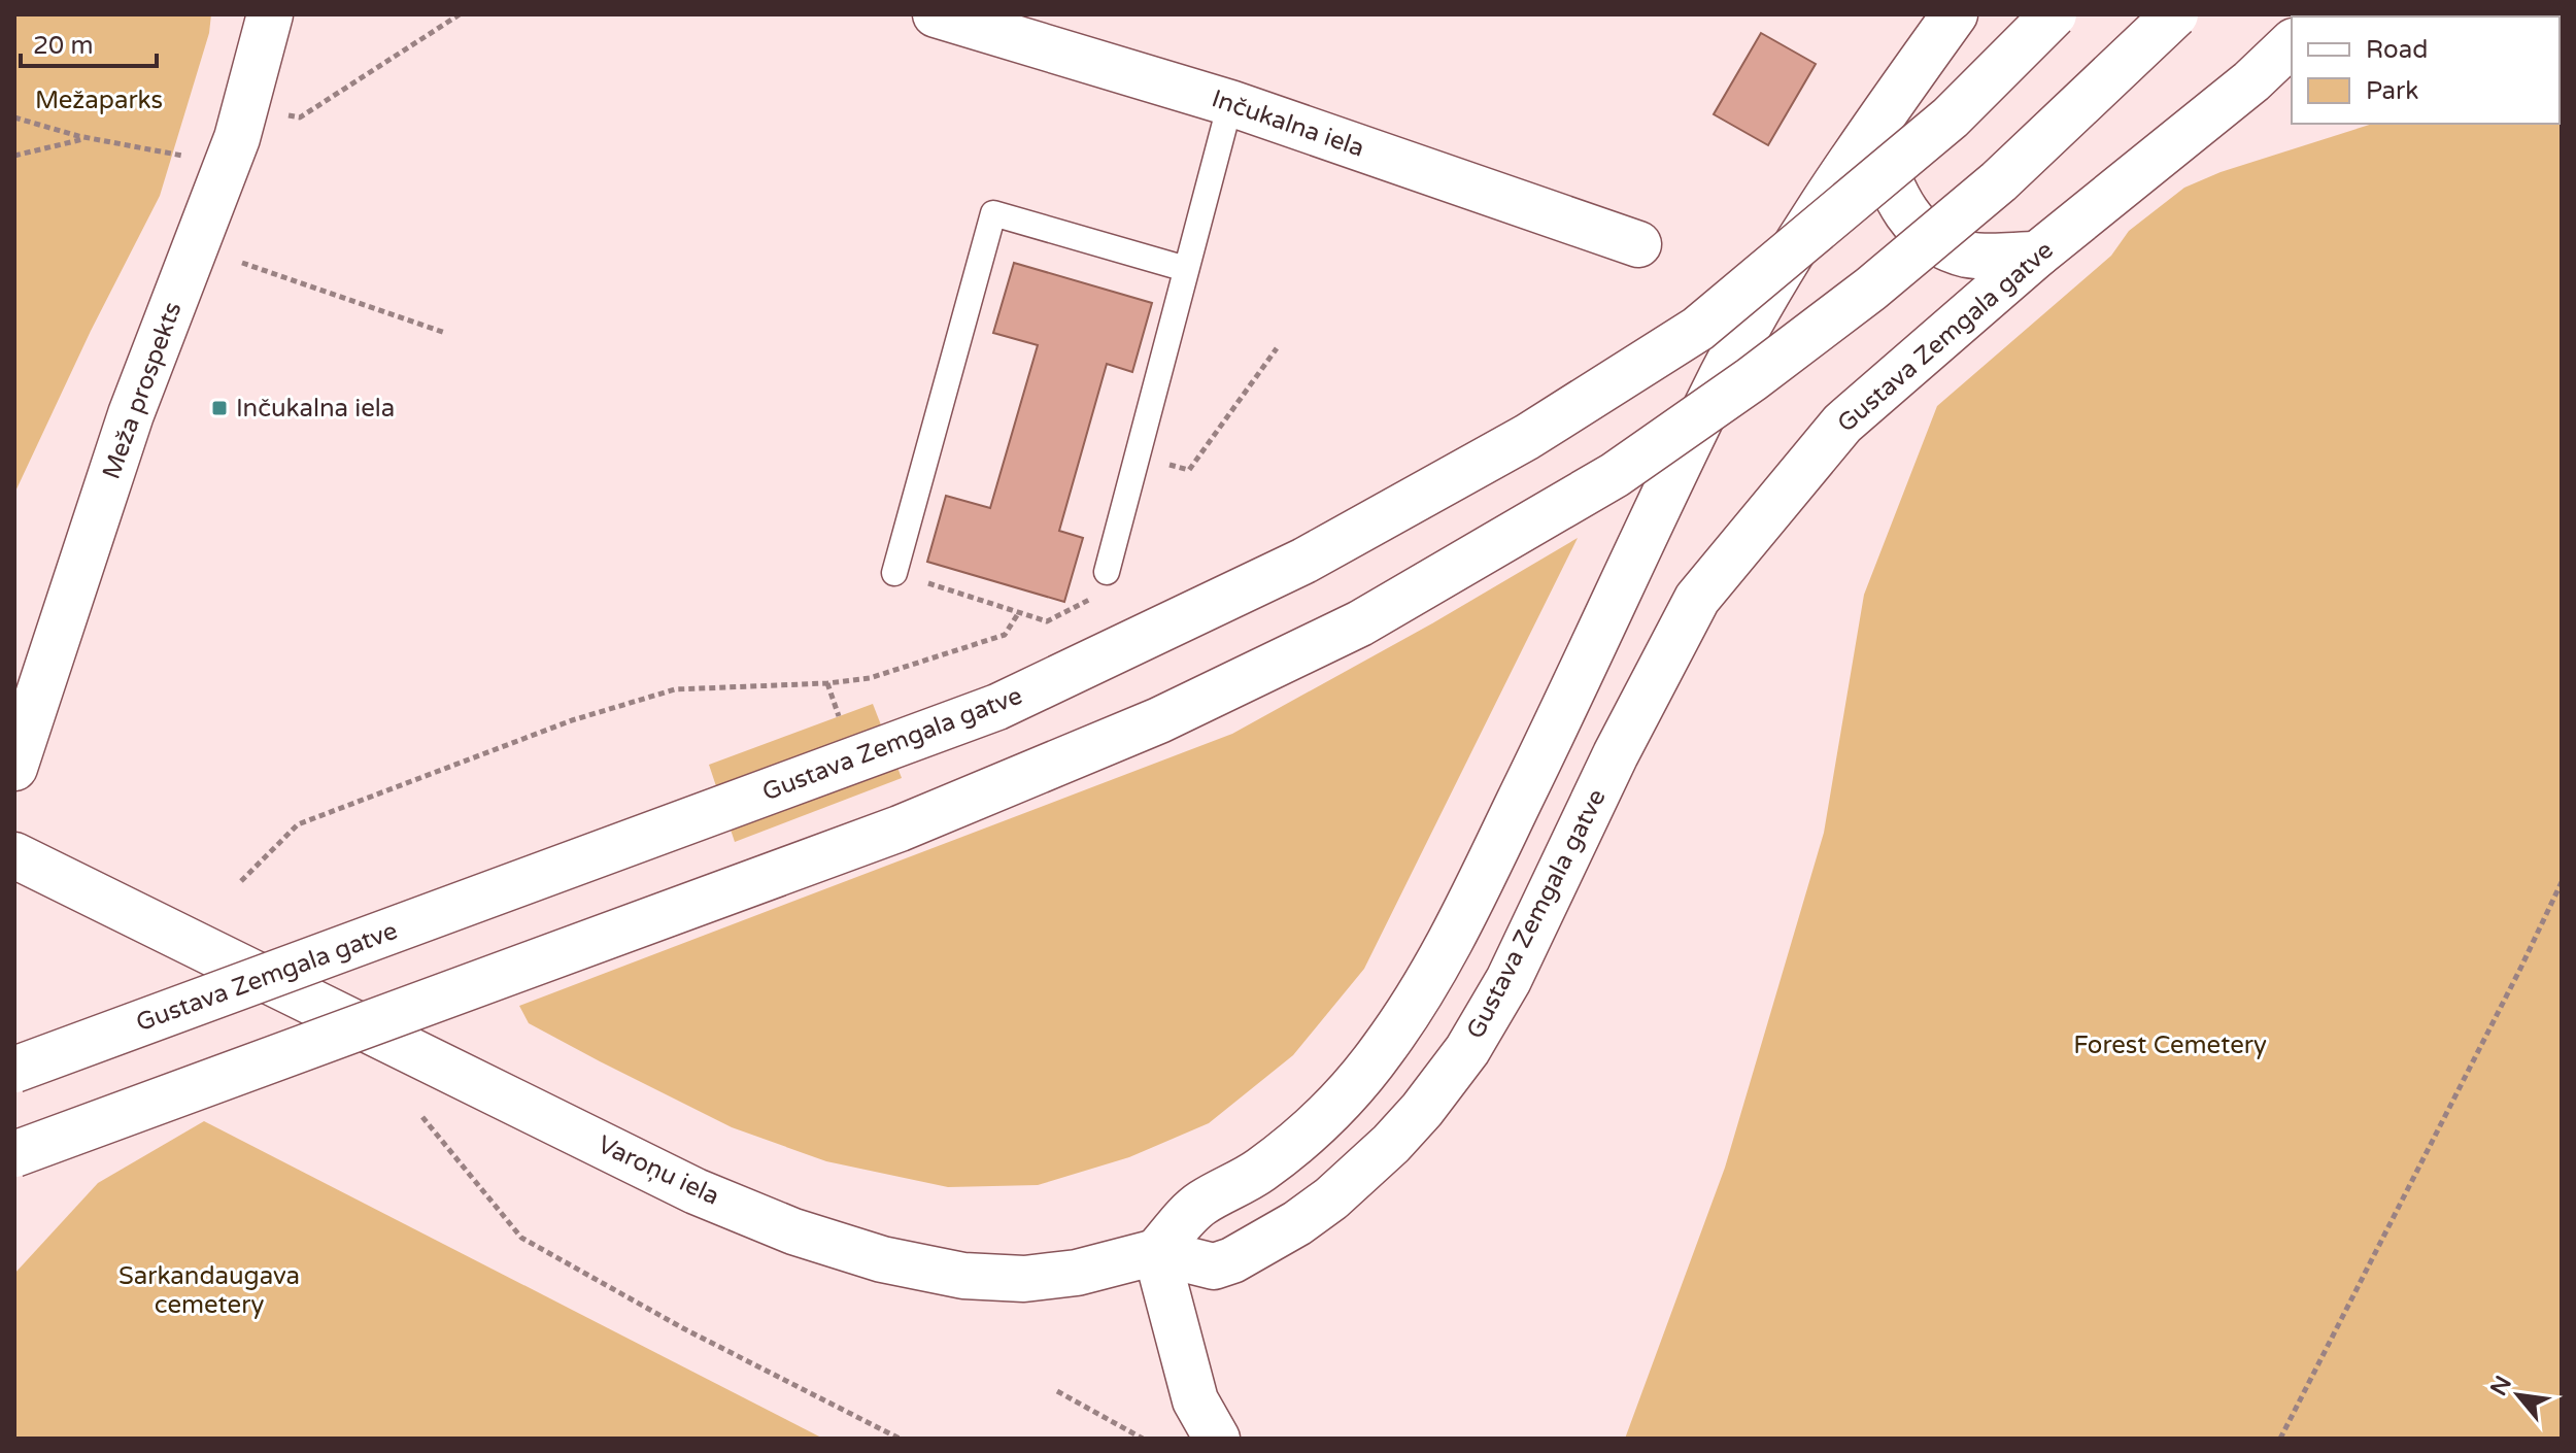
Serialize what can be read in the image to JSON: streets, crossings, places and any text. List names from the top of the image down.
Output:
{
  "streets": {
    "street": [
      "Inčukalna iela",
      "Gustava Zemgala gatve",
      "Meža prospekts",
      "Varoņu iela"
    ]
  },
  "crossings": [
    ["Gustava Zemgala gatve", "Varoņu iela"]
  ],
  "parks": ["Mežaparks", "Forest Cemetery", "Sarkandaugava cemetery"],
  "places": {
    "transit": ["Inčukalna iela"]
  },
  "legend": ["Road", "Park"],
  "scale_bar": "20 m",
  "north": "top left"
}
